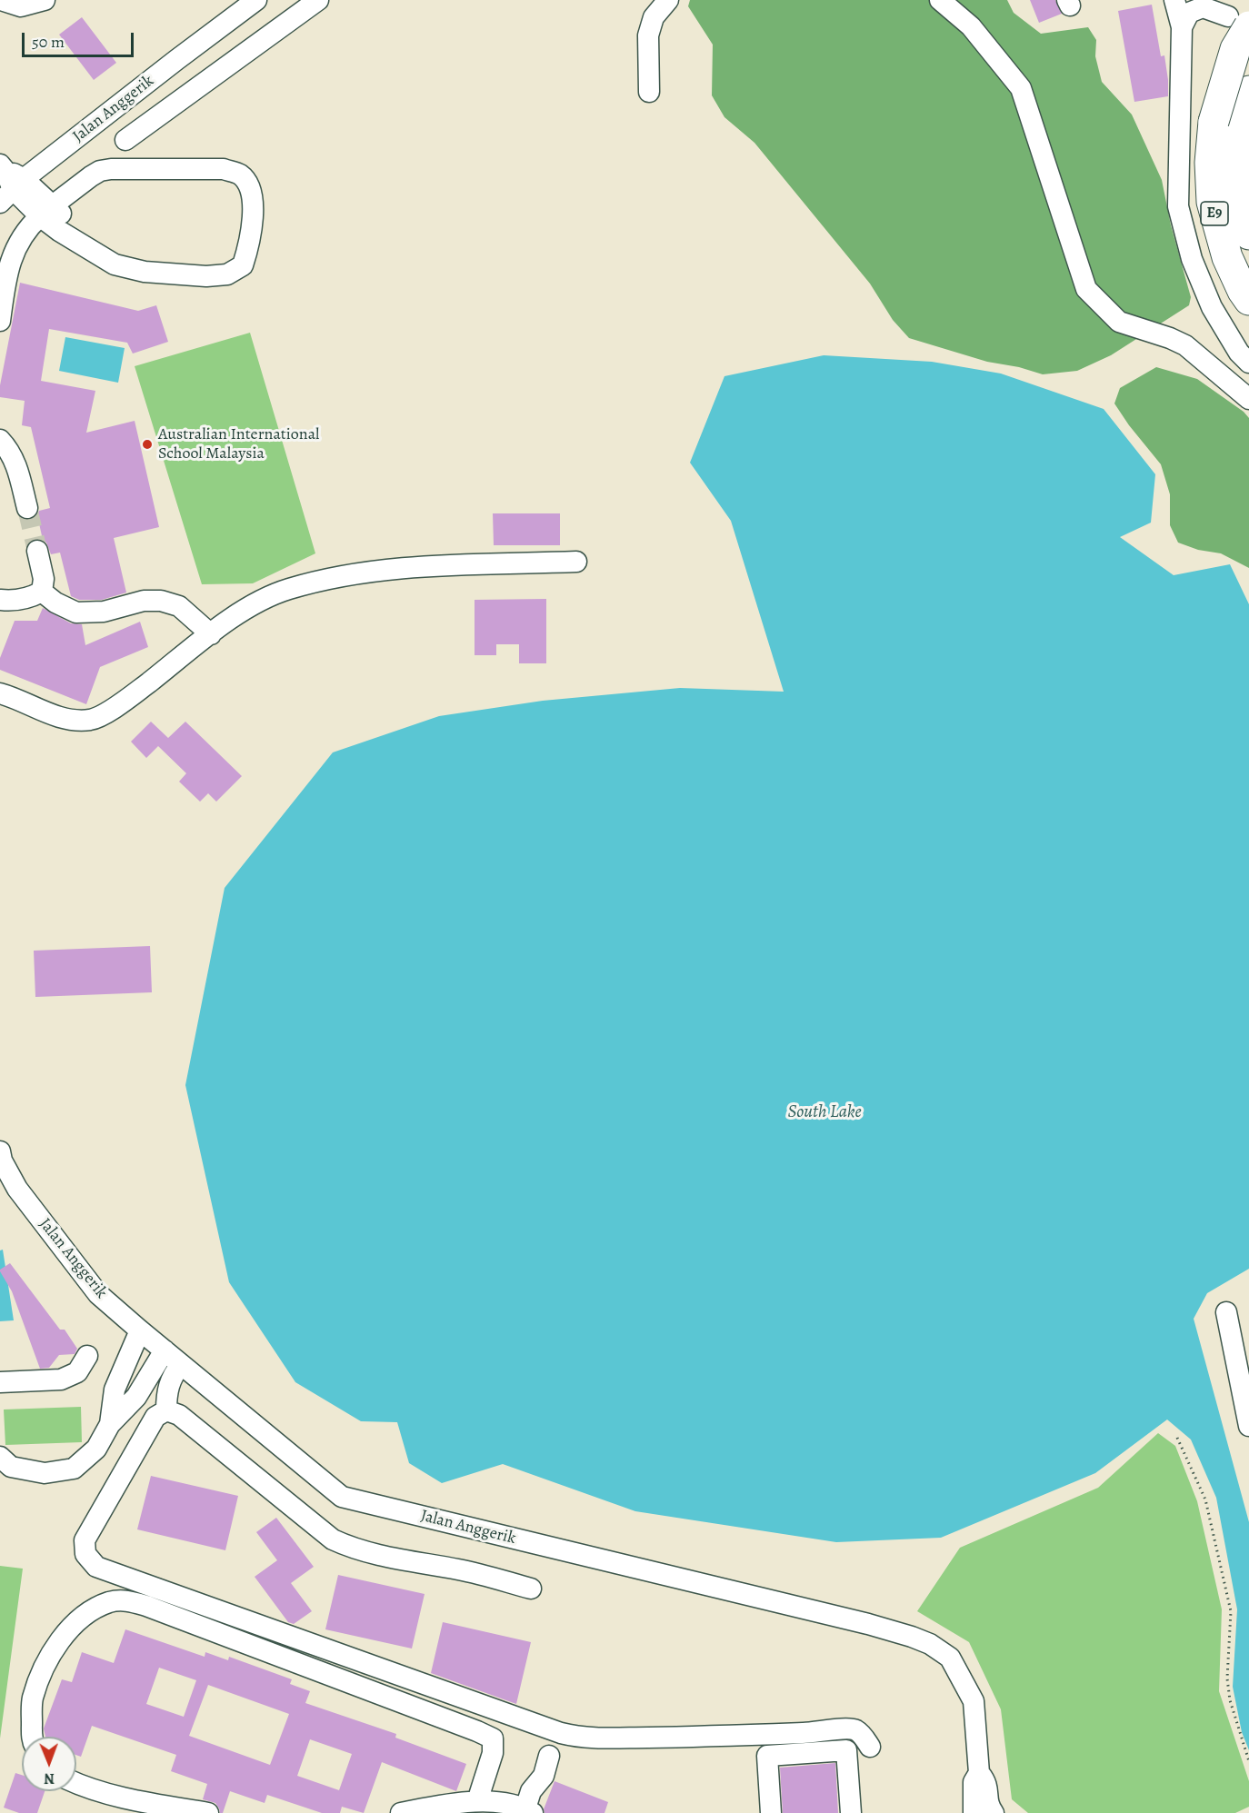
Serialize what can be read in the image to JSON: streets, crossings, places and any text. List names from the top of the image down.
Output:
{
  "streets": {
    "highway": ["E9"],
    "street": ["Jalan Anggerik"]
  },
  "water": ["South Lake"],
  "places": ["Australian International School Malaysia"],
  "scale_bar": "50 m",
  "north": "bottom"
}
